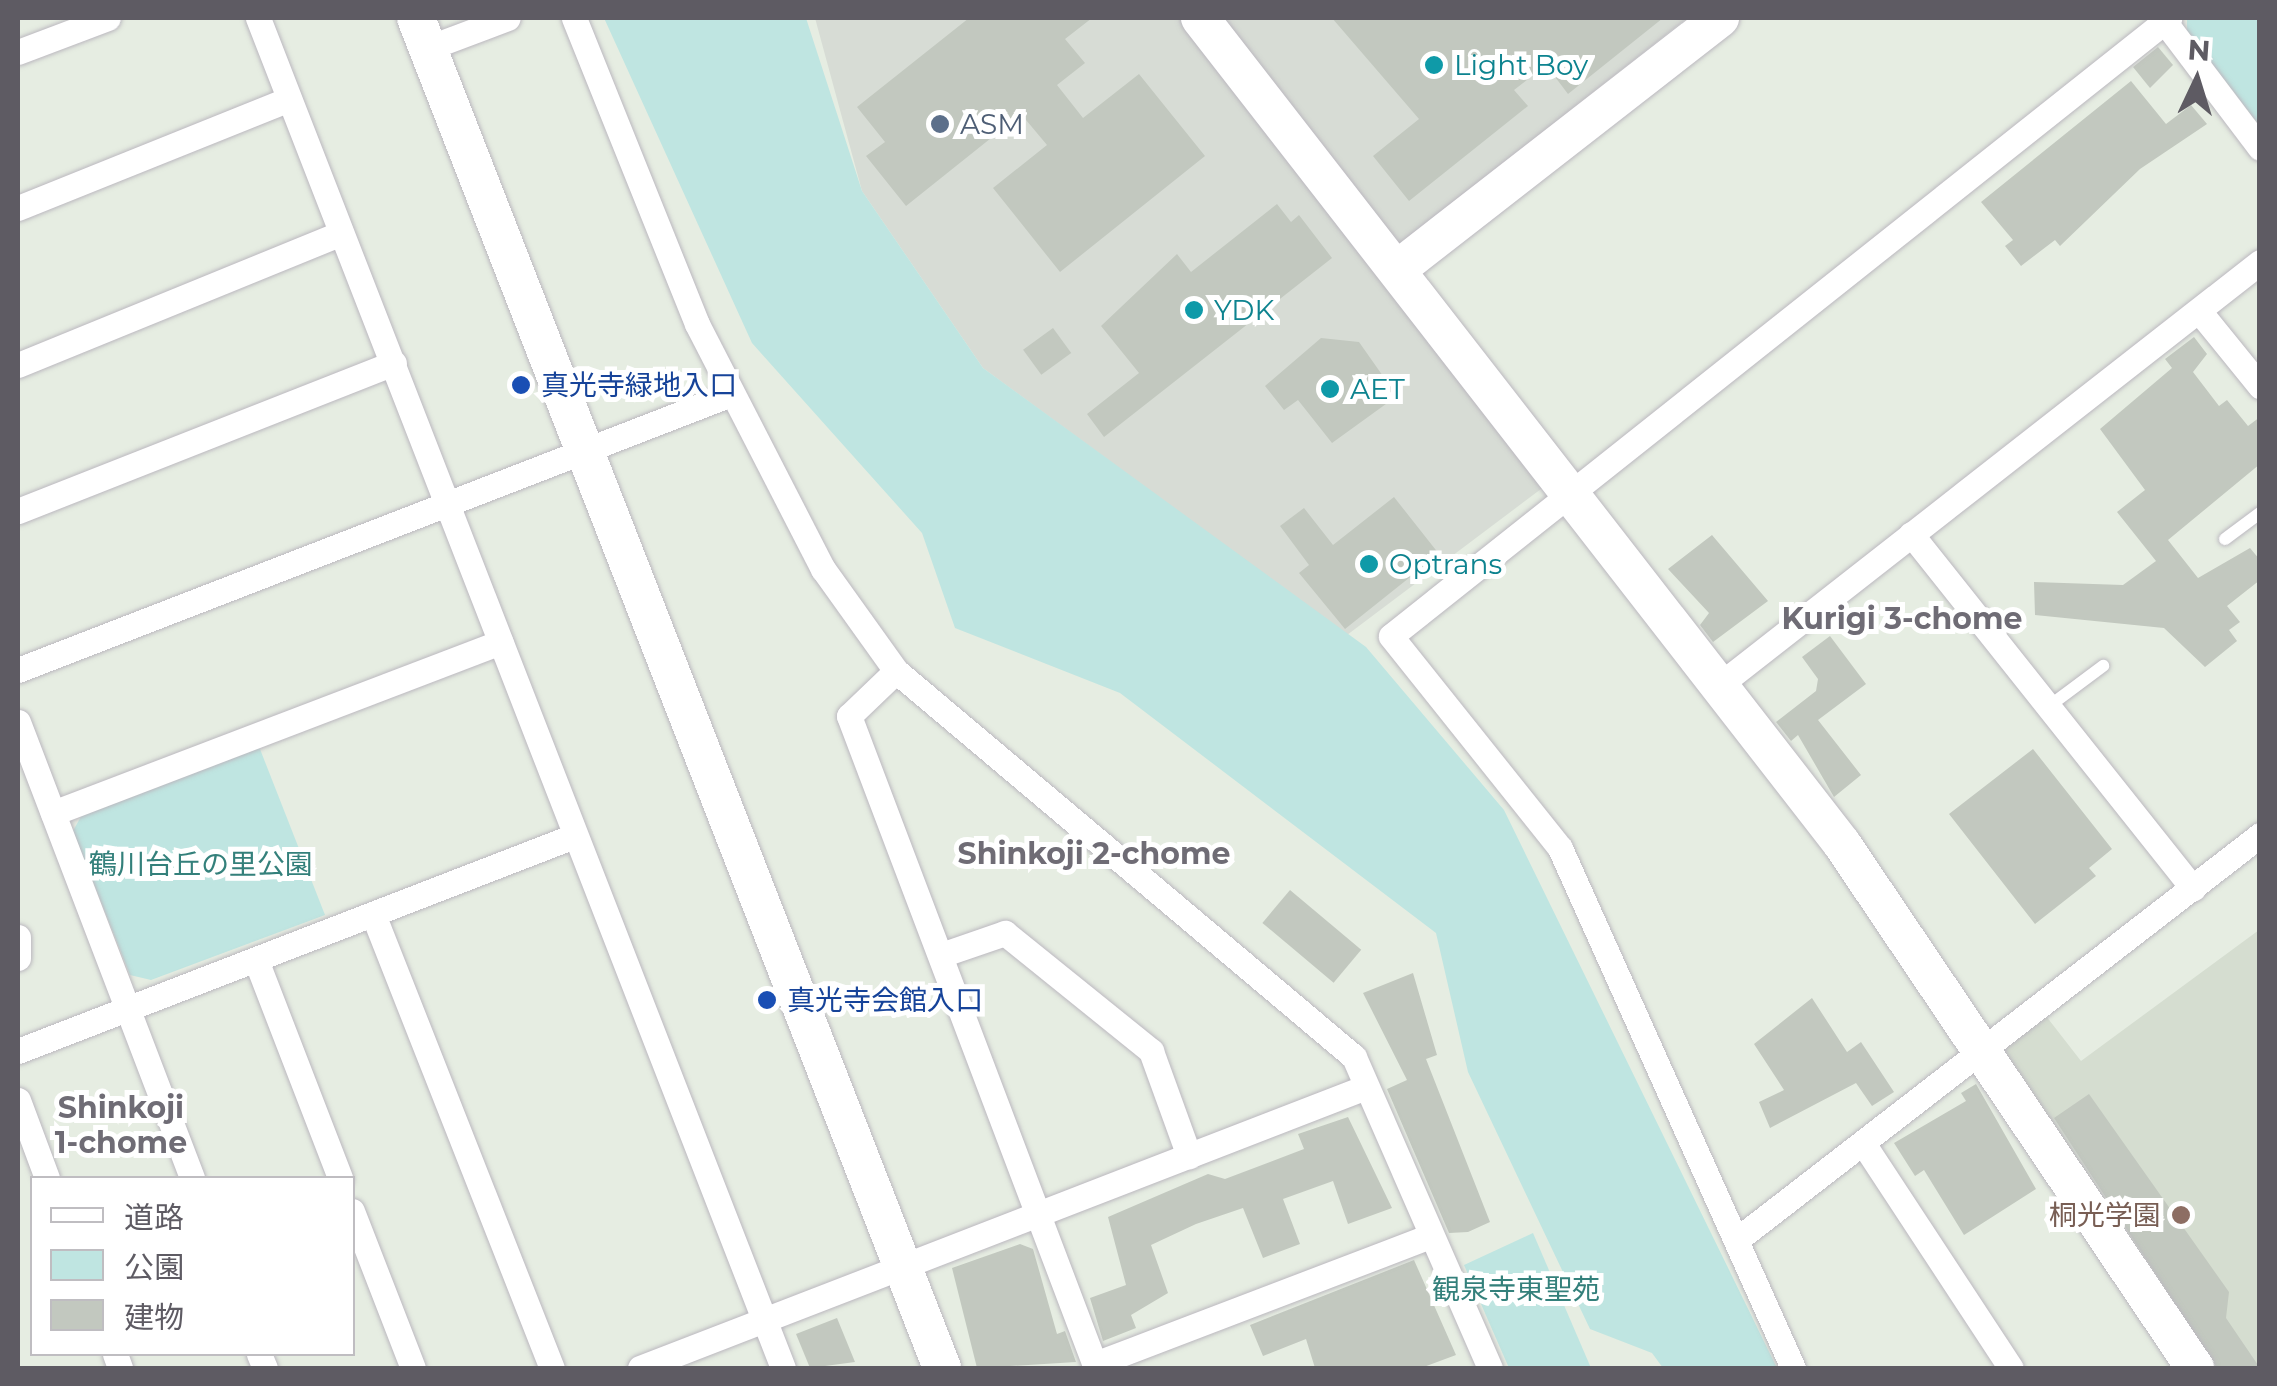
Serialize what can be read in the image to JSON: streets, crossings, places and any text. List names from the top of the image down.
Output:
{
  "districts": ["Kurigi 3-chome", "Shinkoji 2-chome", "Shinkoji 1-chome"],
  "parks": ["鶴川台丘の里公園", "観泉寺東聖苑"],
  "places": [
    "Light Boy",
    "ASM",
    "YDK",
    "真光寺緑地入口",
    "AET",
    "Optrans",
    "真光寺会館入口",
    "桐光学園"
  ],
  "legend": ["道路", "公園", "建物"],
  "north": "top"
}
